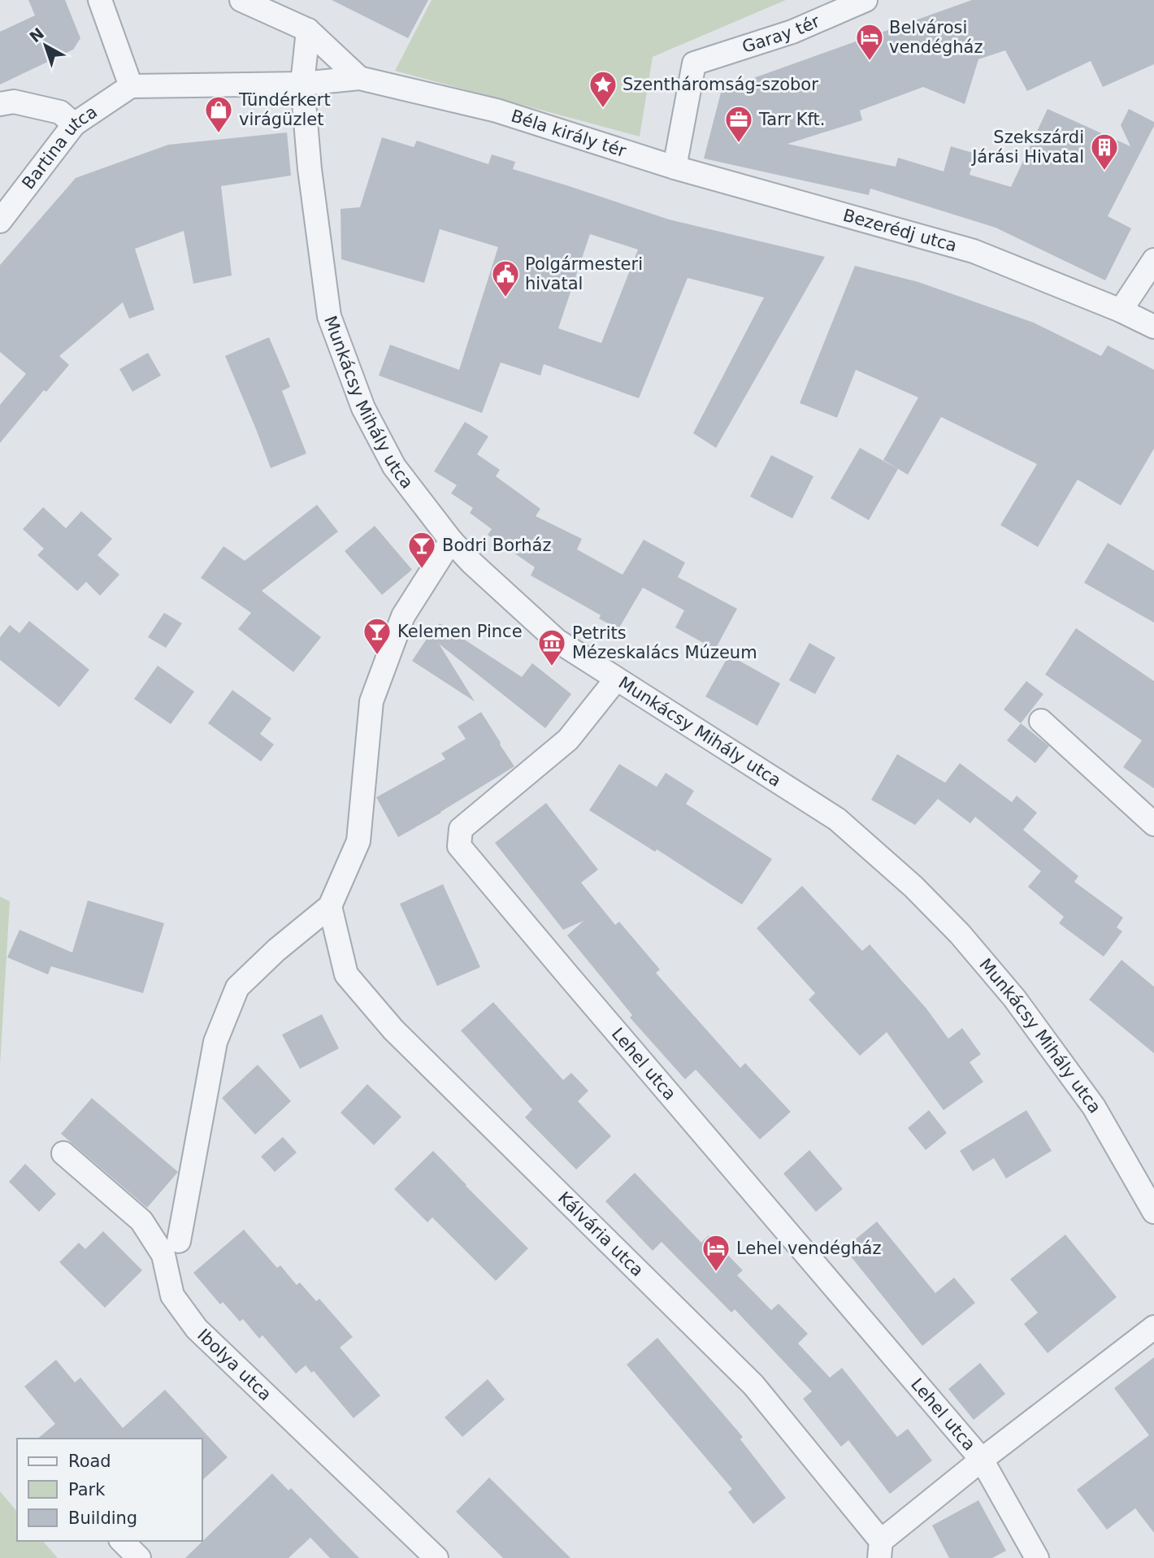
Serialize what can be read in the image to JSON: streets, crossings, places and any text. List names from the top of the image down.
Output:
{
  "streets": {
    "street": [
      "Garay tér",
      "Béla király tér",
      "Bartina utca",
      "Bezerédj utca",
      "Munkácsy Mihály utca",
      "Lehel utca",
      "Kálvária utca",
      "Ibolya utca"
    ]
  },
  "crossings": [
    ["Garay tér", "Béla király tér"],
    ["Garay tér", "Bezerédj utca"],
    ["Béla király tér", "Bartina utca"],
    ["Béla király tér", "Bezerédj utca"],
    ["Béla király tér", "Munkácsy Mihály utca"],
    ["Munkácsy Mihály utca", "Lehel utca"]
  ],
  "places": {
    "hotel": ["Belvárosi vendégház", "Lehel vendégház"],
    "place": ["Szentháromság-szobor"],
    "shop": ["Tündérkert virágüzlet"],
    "office": ["Tarr Kft."],
    "building": ["Szekszárdi Járási Hivatal"],
    "public building": ["Polgármesteri hivatal"],
    "bar": ["Bodri Borház", "Kelemen Pince"],
    "museum": ["Petrits Mézeskalács Múzeum"]
  },
  "legend": ["Road", "Park", "Building"],
  "north": "top left"
}
